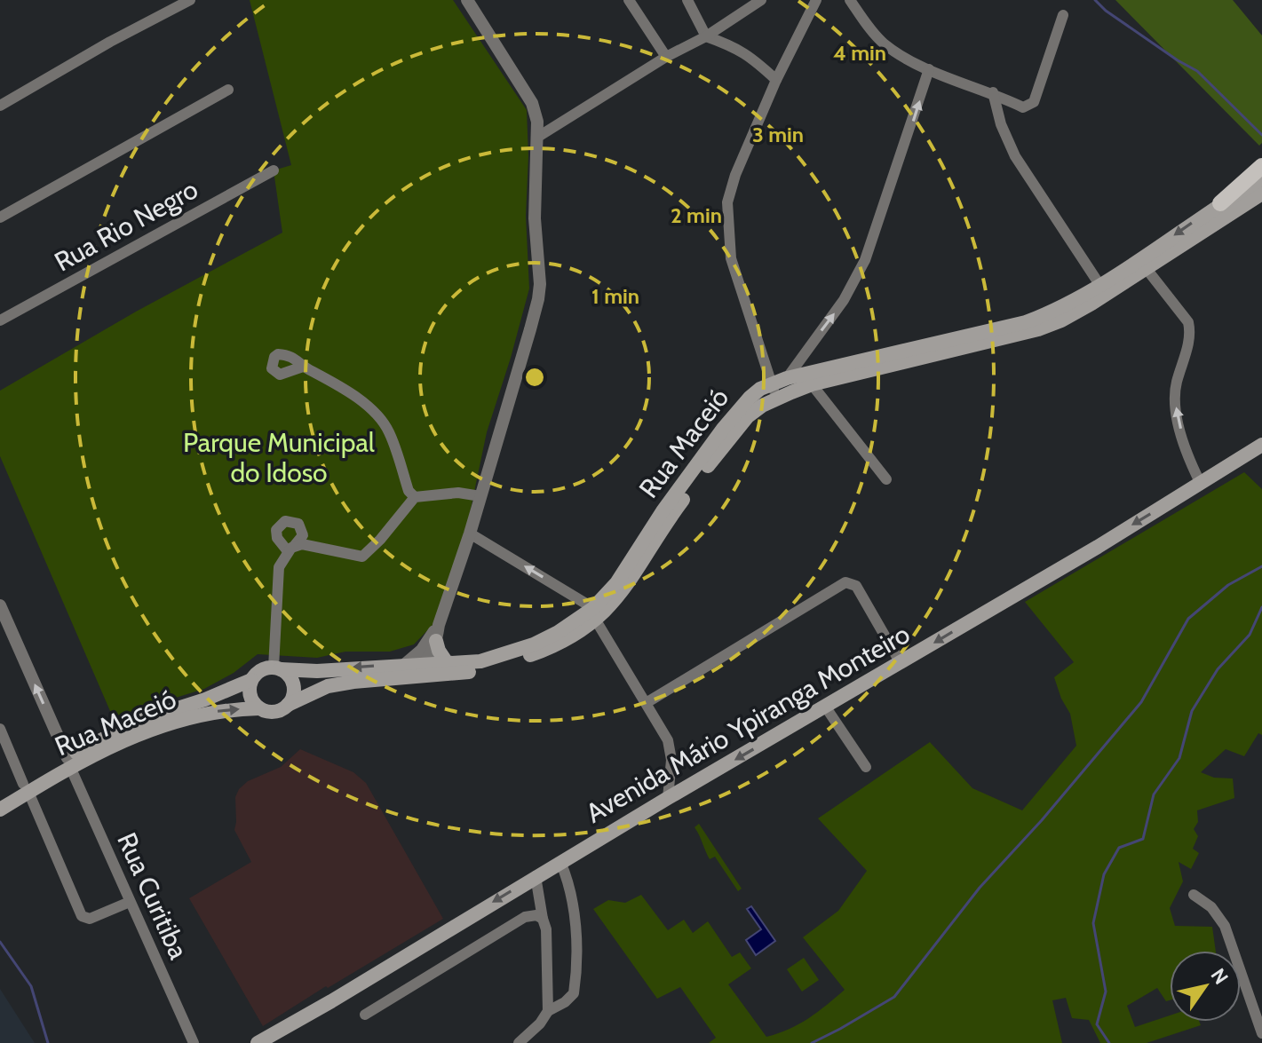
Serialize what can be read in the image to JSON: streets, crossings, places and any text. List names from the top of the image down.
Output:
{
  "streets": {
    "main road": ["Rua Maceió", "Avenida Mário Ypiranga Monteiro"],
    "street": ["Rua Rio Negro", "Rua Curitiba"]
  },
  "crossings": [
    ["Rua Maceió", "Rua Curitiba"]
  ],
  "one_way": ["Avenida Mário Ypiranga Monteiro"],
  "parks": ["Parque Municipal do Idoso"],
  "north": "top right",
  "rings": [
    "4 min",
    "3 min",
    "2 min",
    "1 min"
  ]
}
